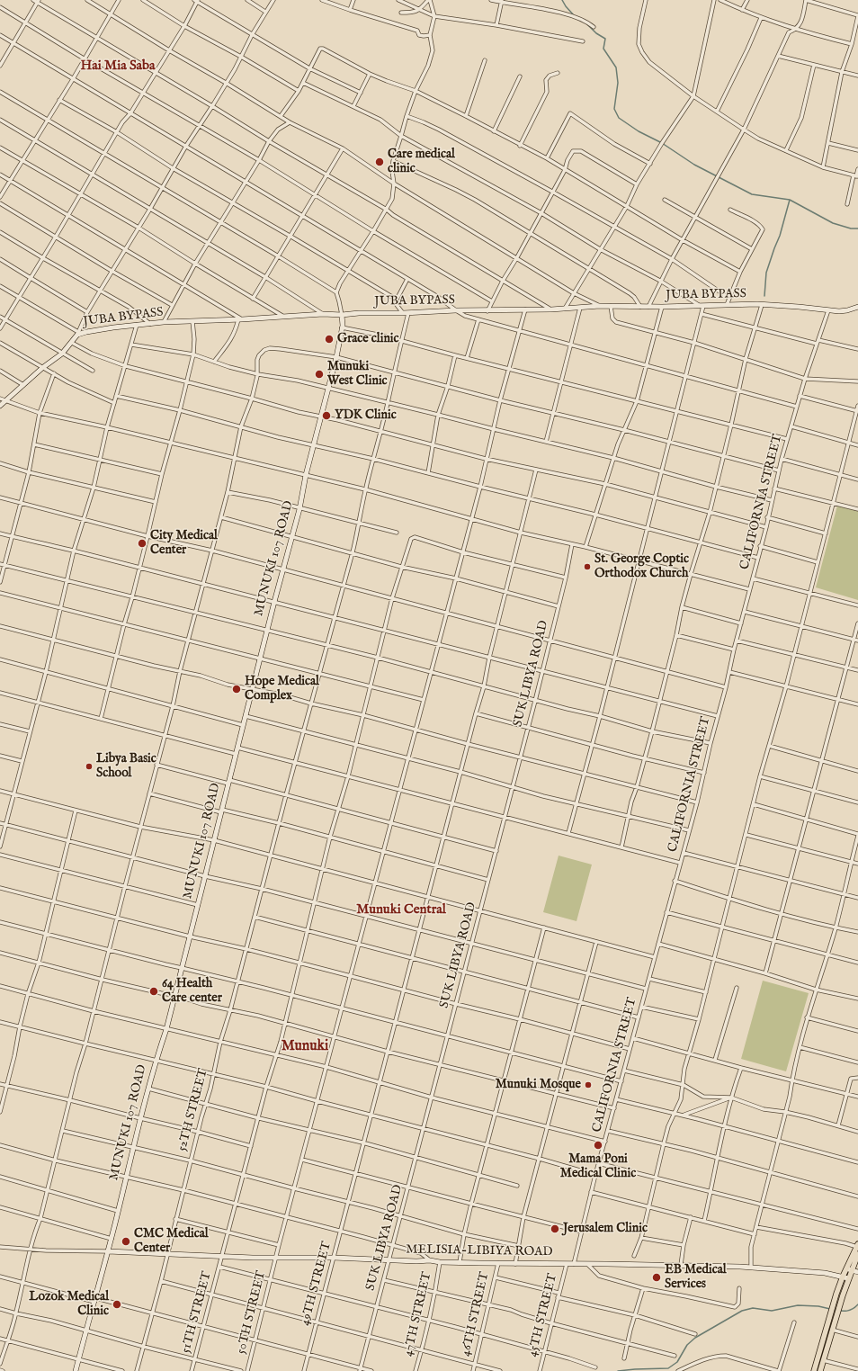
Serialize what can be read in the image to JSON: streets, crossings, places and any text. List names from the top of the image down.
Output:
{
  "streets": {
    "main road": ["JUBA BYPASS", "MUNUKI 107 ROAD", "MELISIA-LIBIYA ROAD"],
    "street": [
      "CALIFORNIA STREET",
      "SUK LIBYA ROAD",
      "52TH STREET",
      "49TH STREET",
      "51TH STREET",
      "50TH STREET",
      "47TH STREET",
      "46TH STREET",
      "45TH STREET"
    ]
  },
  "crossings": [
    ["JUBA BYPASS", "CALIFORNIA STREET"],
    ["JUBA BYPASS", "MUNUKI 107 ROAD"],
    ["JUBA BYPASS", "52TH STREET"],
    ["JUBA BYPASS", "50TH STREET"],
    ["CALIFORNIA STREET", "MELISIA-LIBIYA ROAD"],
    ["MUNUKI 107 ROAD", "MELISIA-LIBIYA ROAD"],
    ["SUK LIBYA ROAD", "MELISIA-LIBIYA ROAD"],
    ["52TH STREET", "MELISIA-LIBIYA ROAD"],
    ["MELISIA-LIBIYA ROAD", "49TH STREET"],
    ["MELISIA-LIBIYA ROAD", "51TH STREET"],
    ["MELISIA-LIBIYA ROAD", "50TH STREET"],
    ["MELISIA-LIBIYA ROAD", "47TH STREET"],
    ["MELISIA-LIBIYA ROAD", "46TH STREET"],
    ["MELISIA-LIBIYA ROAD", "45TH STREET"],
    ["51TH STREET", "50TH STREET"]
  ],
  "districts": ["Hai Mia Saba", "Munuki Central", "Munuki"],
  "places": [
    "Care medical clinic",
    "Grace clinic",
    "Munuki West Clinic",
    "YDK Clinic",
    "City Medical Center",
    "St. George Coptic Orthodox Church",
    "Hope Medical Complex",
    "Libya Basic School",
    "64 Health Care center",
    "Munuki Mosque",
    "Mama Poni Medical Clinic",
    "Jerusalem Clinic",
    "CMC Medical Center",
    "EB Medical Services",
    "Lozok Medical Clinic"
  ]
}
